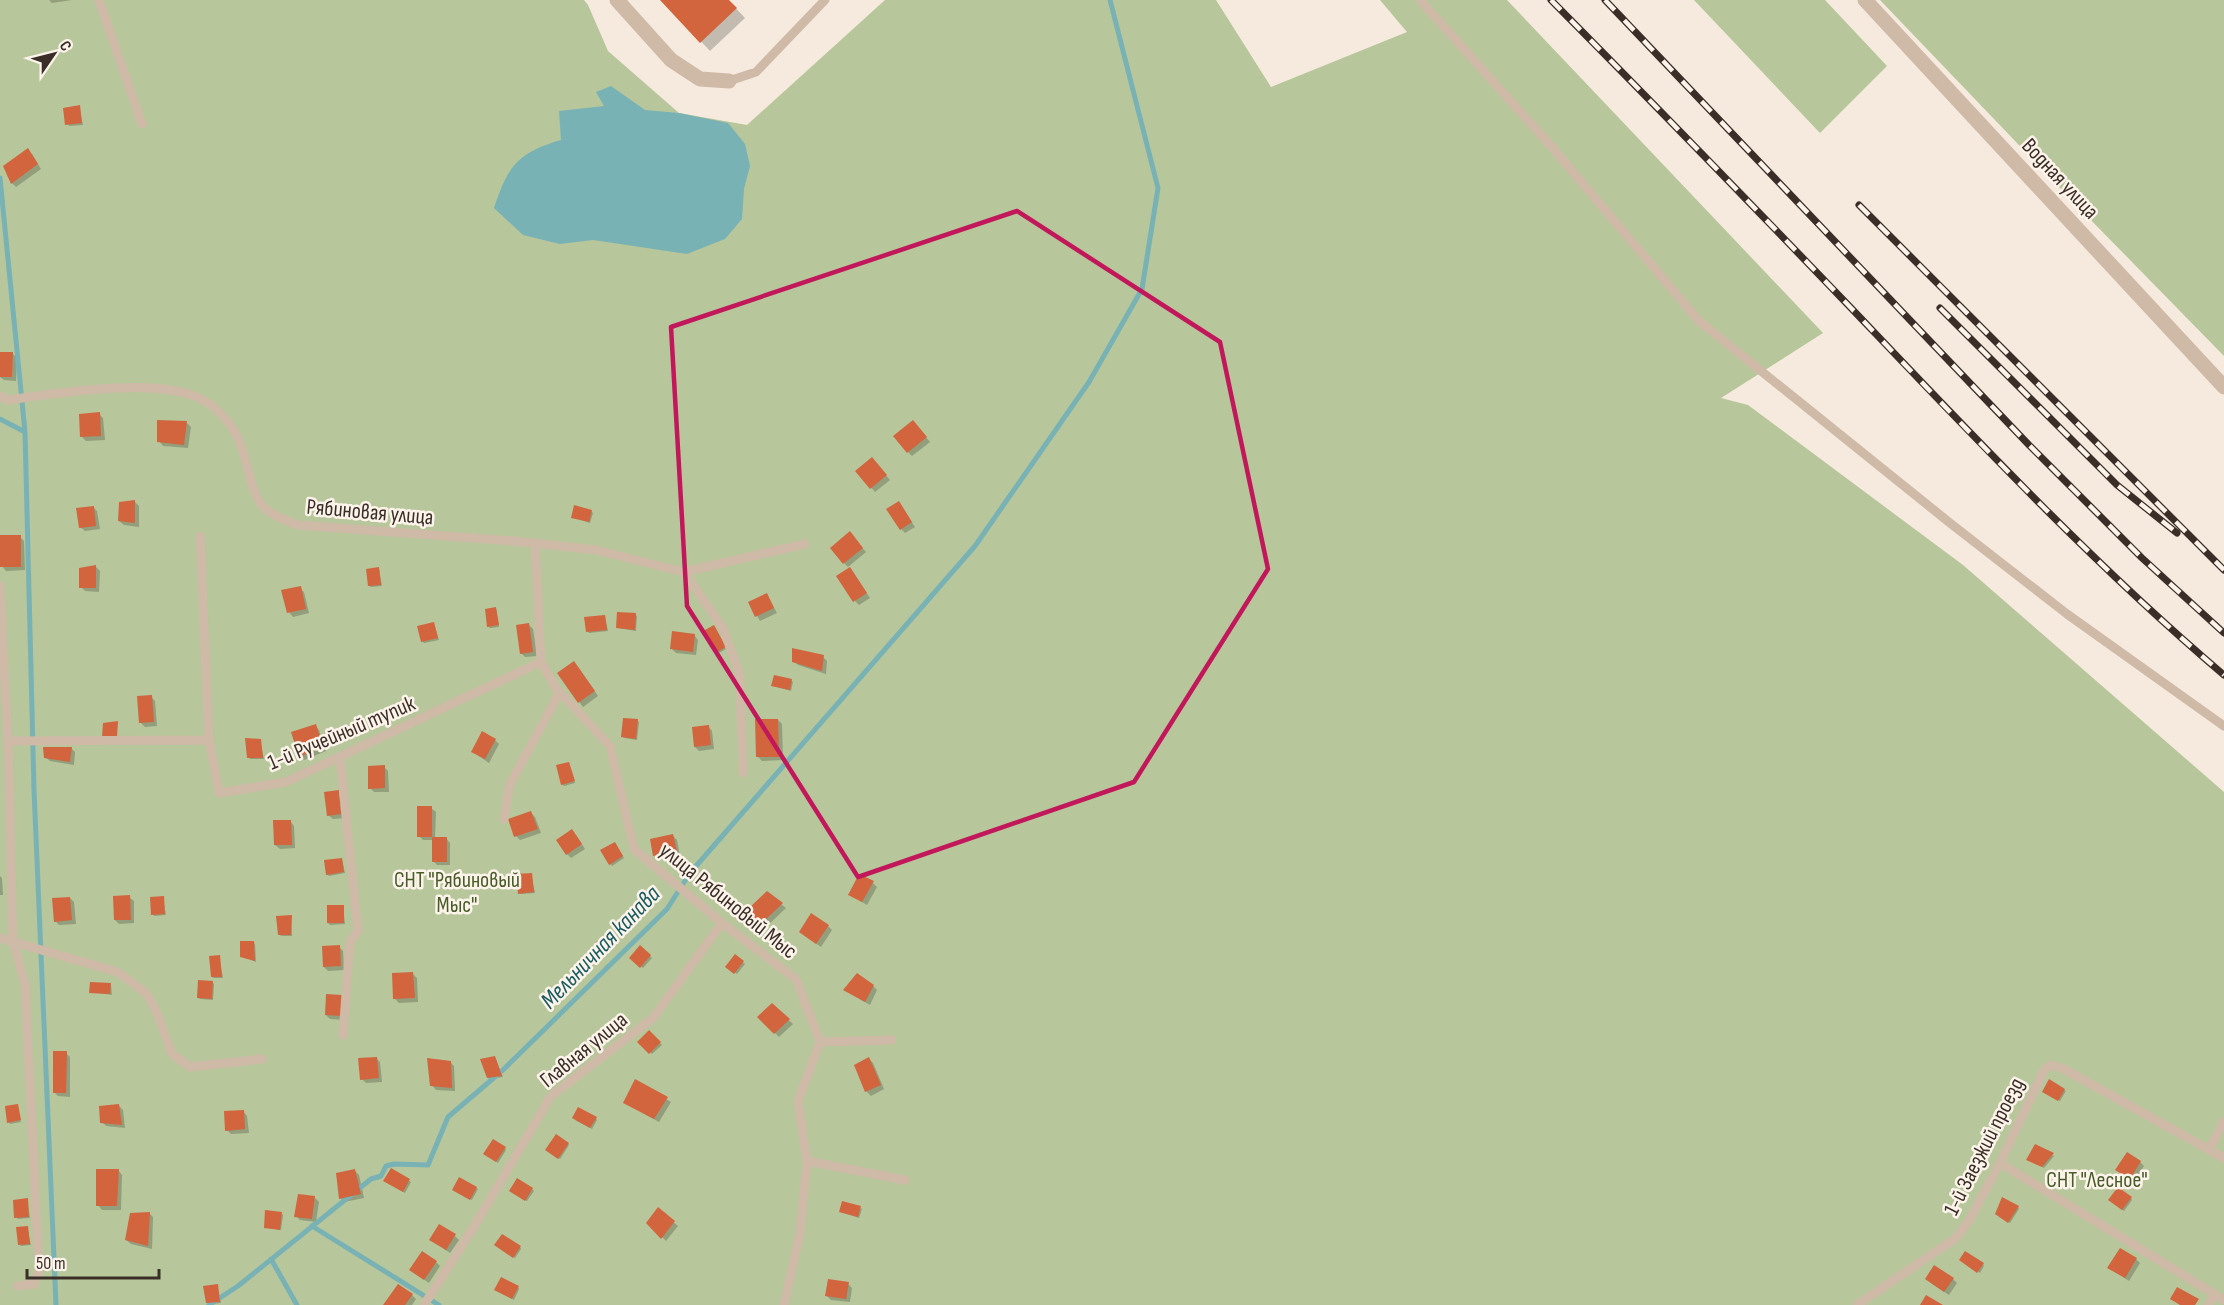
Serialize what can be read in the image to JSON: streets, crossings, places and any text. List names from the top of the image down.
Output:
{
  "streets": {
    "street": ["Водная улица"],
    "lane": [
      "Рябиновая улица",
      "1-й Ручейный тупик",
      "улица Рябиновый Мыс",
      "Главная улица",
      "1-й Заезжий проезд"
    ]
  },
  "crossings": [
    ["Рябиновая улица", "улица Рябиновый Мыс"],
    ["1-й Ручейный тупик", "улица Рябиновый Мыс"],
    ["улица Рябиновый Мыс", "Главная улица"]
  ],
  "water": ["Мельничная канава"],
  "parks": ["СНТ \"Рябиновый Мыс\"", "СНТ \"Лесное\""],
  "scale_bar": "50 m",
  "north": "top right"
}
